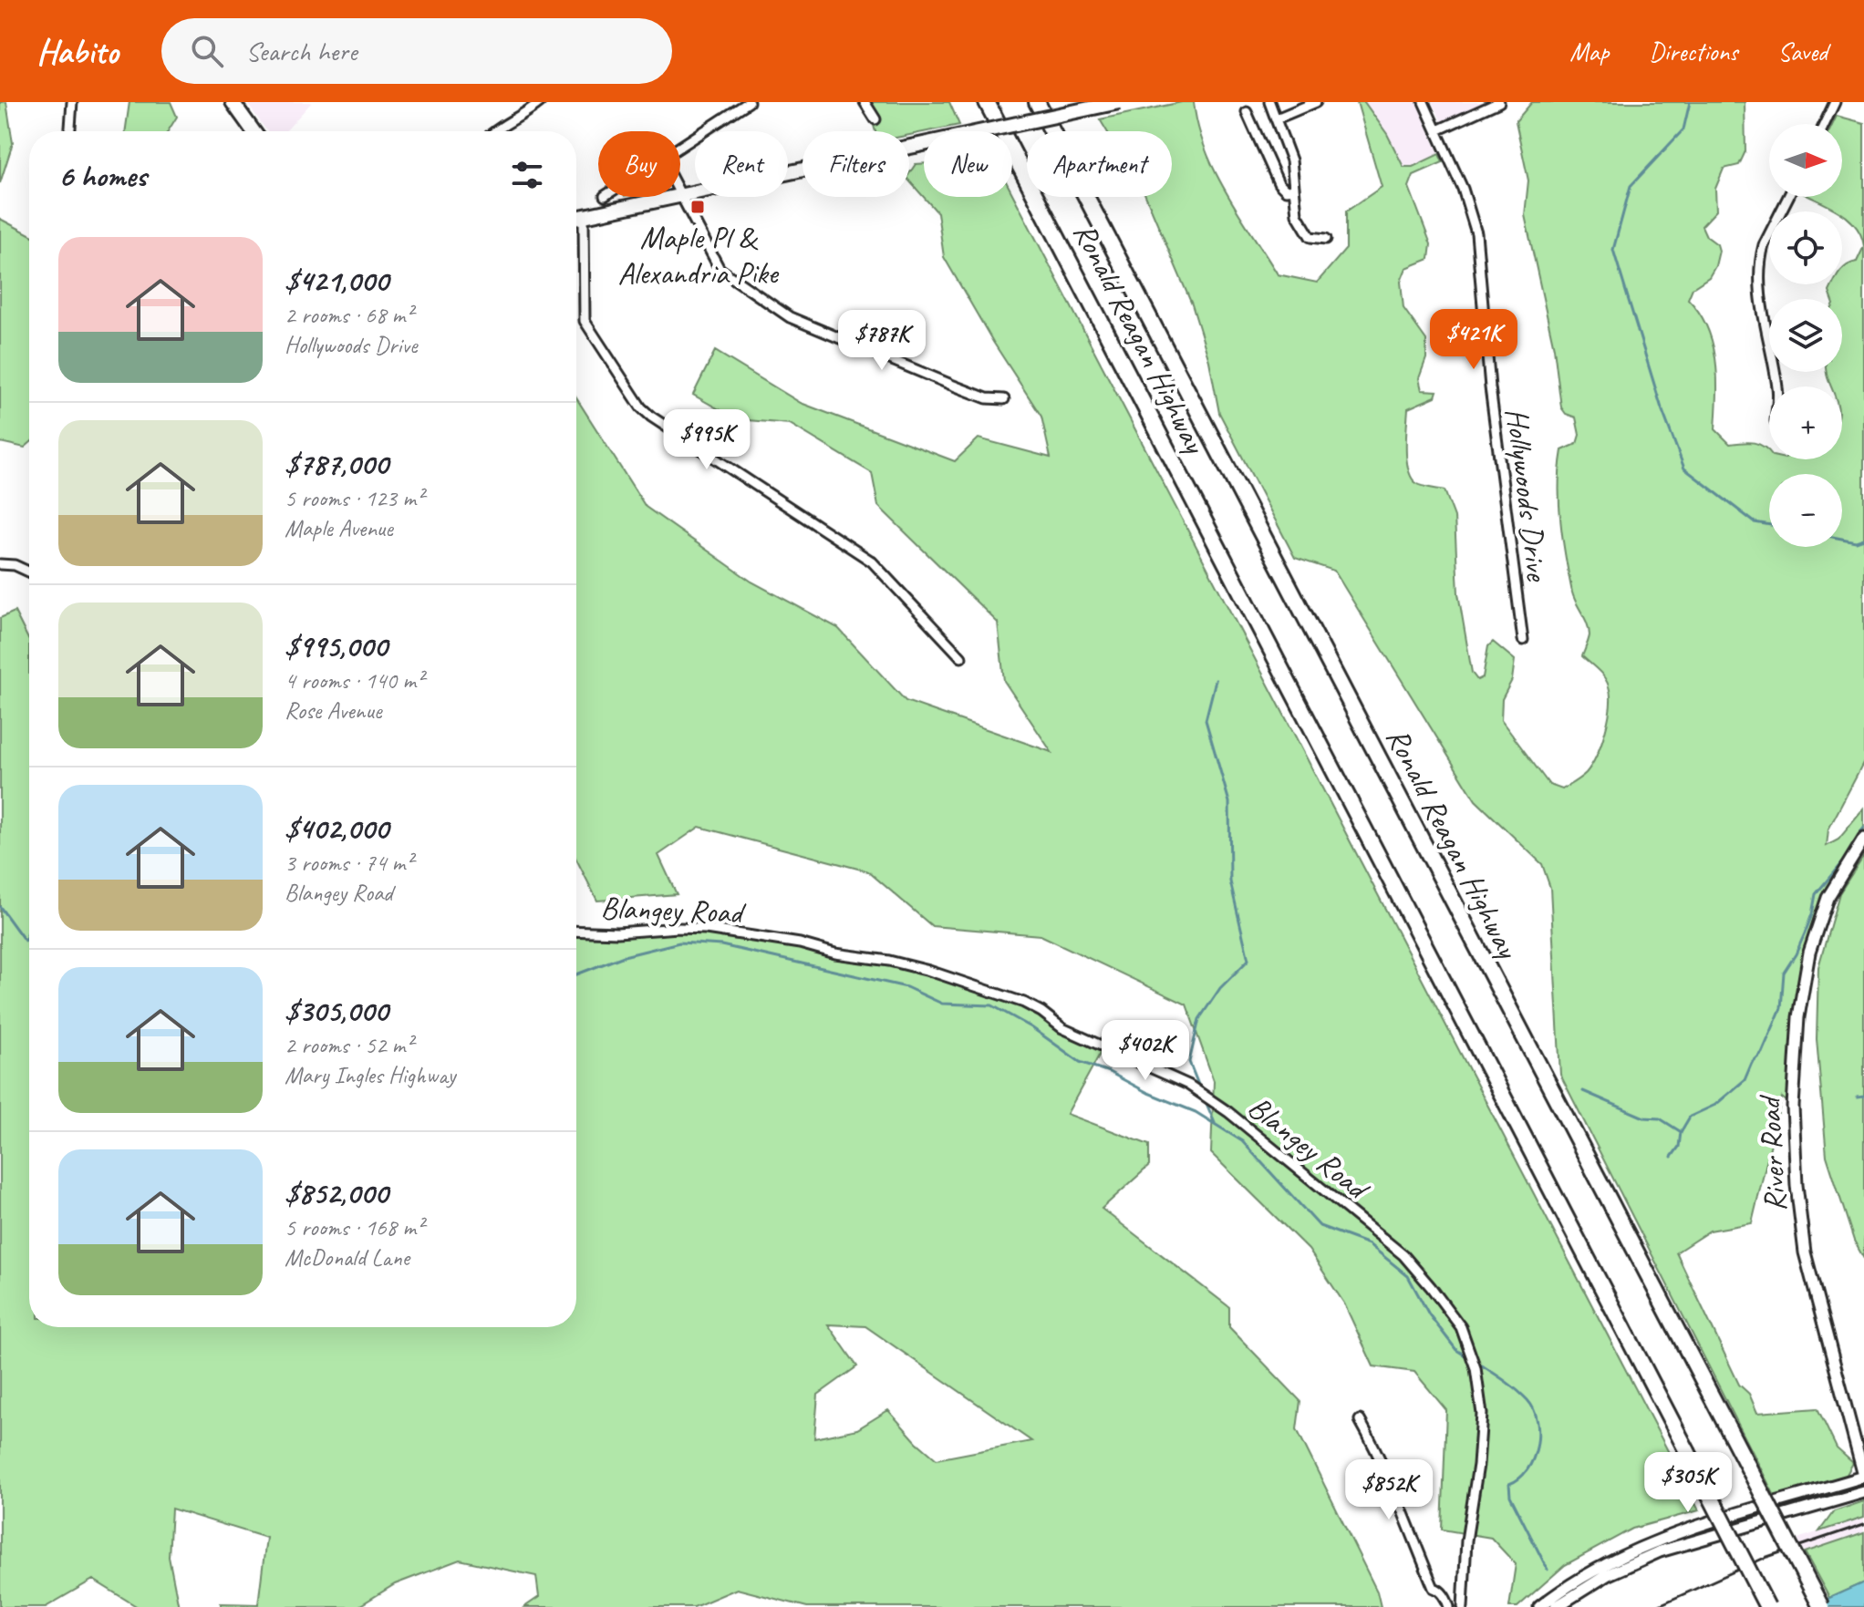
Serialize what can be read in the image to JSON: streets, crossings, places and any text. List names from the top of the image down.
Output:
{
  "streets": {
    "highway": ["Ronald Reagan Highway"],
    "street": ["Hollywoods Drive", "Blangey Road", "River Road"]
  },
  "places": {
    "transit": ["Maple Pl & Alexandria Pike"]
  },
  "north": "right",
  "page": {
    "header": "Habito",
    "search": "Search here",
    "nav": ["Map", "Directions", "Saved"],
    "map_buttons": ["+", "−"],
    "chip": [
      "Buy",
      "Rent",
      "Filters",
      "New",
      "Apartment"
    ],
    "heading": "6 homes",
    "list": [
      {
        "name": "$421,000",
        "note": "2 rooms · 68 m² · Hollywoods Drive"
      },
      {
        "name": "$787,000",
        "note": "5 rooms · 123 m² · Maple Avenue"
      },
      {
        "name": "$995,000",
        "note": "4 rooms · 140 m² · Rose Avenue"
      },
      {
        "name": "$402,000",
        "note": "3 rooms · 74 m² · Blangey Road"
      },
      {
        "name": "$305,000",
        "note": "2 rooms · 52 m² · Mary Ingles Highway"
      },
      {
        "name": "$852,000",
        "note": "5 rooms · 168 m² · McDonald Lane"
      }
    ],
    "price": [
      "$421K",
      "$787K",
      "$995K",
      "$402K",
      "$305K",
      "$852K"
    ]
  }
}
